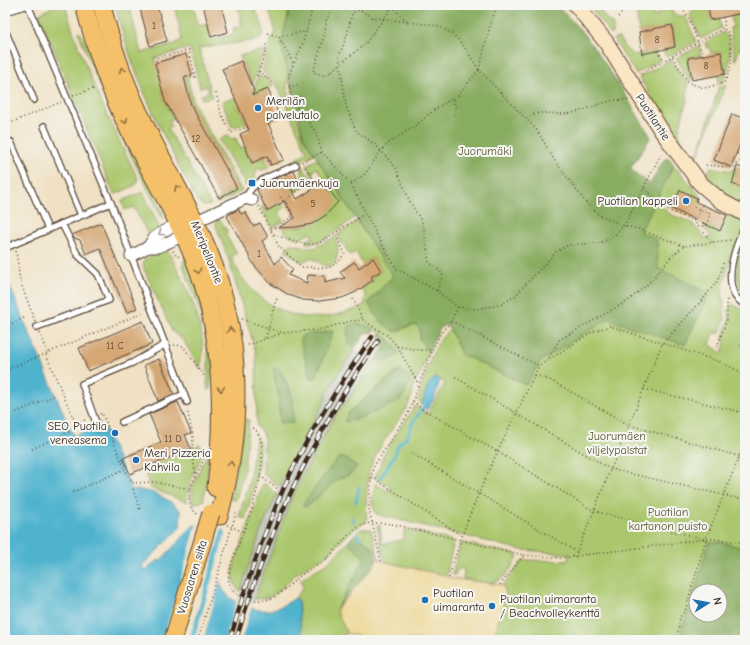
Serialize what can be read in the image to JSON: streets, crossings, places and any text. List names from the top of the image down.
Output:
{
  "streets": {
    "main road": ["Meripellontie", "Vuosaaren silta"],
    "street": ["Puotilantie"]
  },
  "crossings": [
    ["Meripellontie", "Vuosaaren silta"]
  ],
  "parks": ["Juorumäki", "Juorumäen viljelypalstat", "Puotilan kartanon puisto"],
  "places": {
    "other": [
      "Merilän palvelutalo",
      "Puotilan kappeli",
      "SEO Puotila veneasema",
      "Meri Pizzeria Kahvila",
      "Puotilan uimaranta",
      "Puotilan uimaranta / Beachvolleykenttä"
    ],
    "transit": ["Juorumäenkuja"]
  },
  "house_numbers": [
    "1",
    "8",
    "8",
    "12",
    "5",
    "1",
    "11 C",
    "11 D"
  ],
  "north": "right"
}
